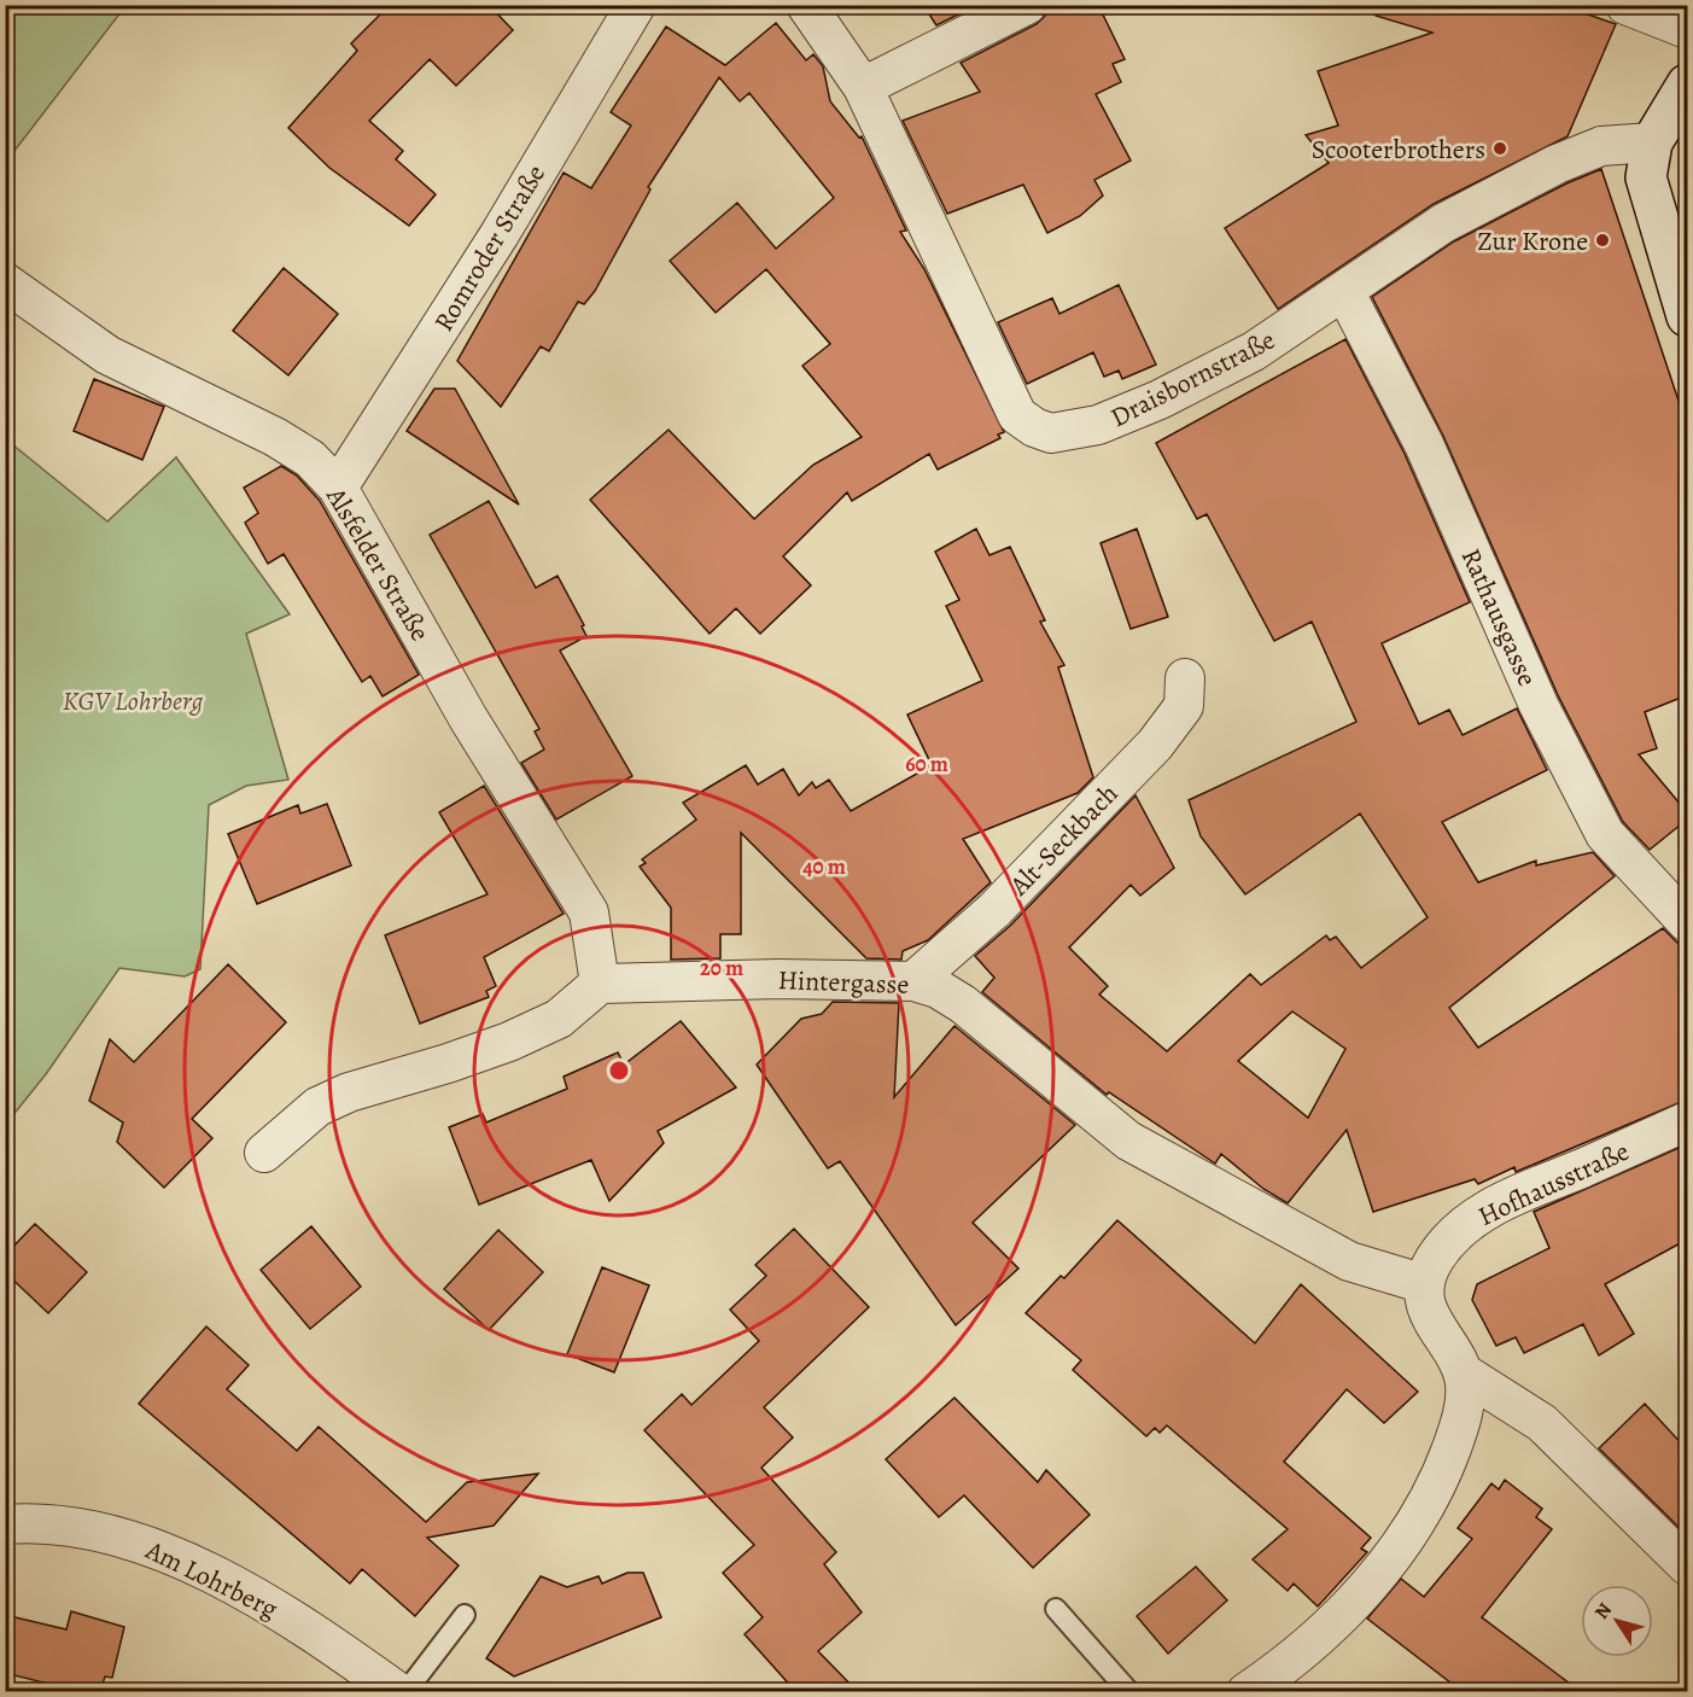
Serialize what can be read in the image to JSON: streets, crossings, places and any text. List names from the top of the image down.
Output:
{
  "streets": {
    "street": [
      "Romroder Straße",
      "Draisbornstraße",
      "Alsfelder Straße",
      "Rathausgasse",
      "Alt-Seckbach",
      "Hintergasse",
      "Hofhausstraße",
      "Am Lohrberg"
    ]
  },
  "crossings": [
    ["Romroder Straße", "Alsfelder Straße"],
    ["Draisbornstraße", "Rathausgasse"],
    ["Alsfelder Straße", "Hintergasse"],
    ["Alt-Seckbach", "Hintergasse"],
    ["Hintergasse", "Hofhausstraße"]
  ],
  "parks": ["KGV Lohrberg"],
  "places": ["Scooterbrothers", "Zur Krone"],
  "north": "top left",
  "rings": ["60 m", "40 m", "20 m"]
}
